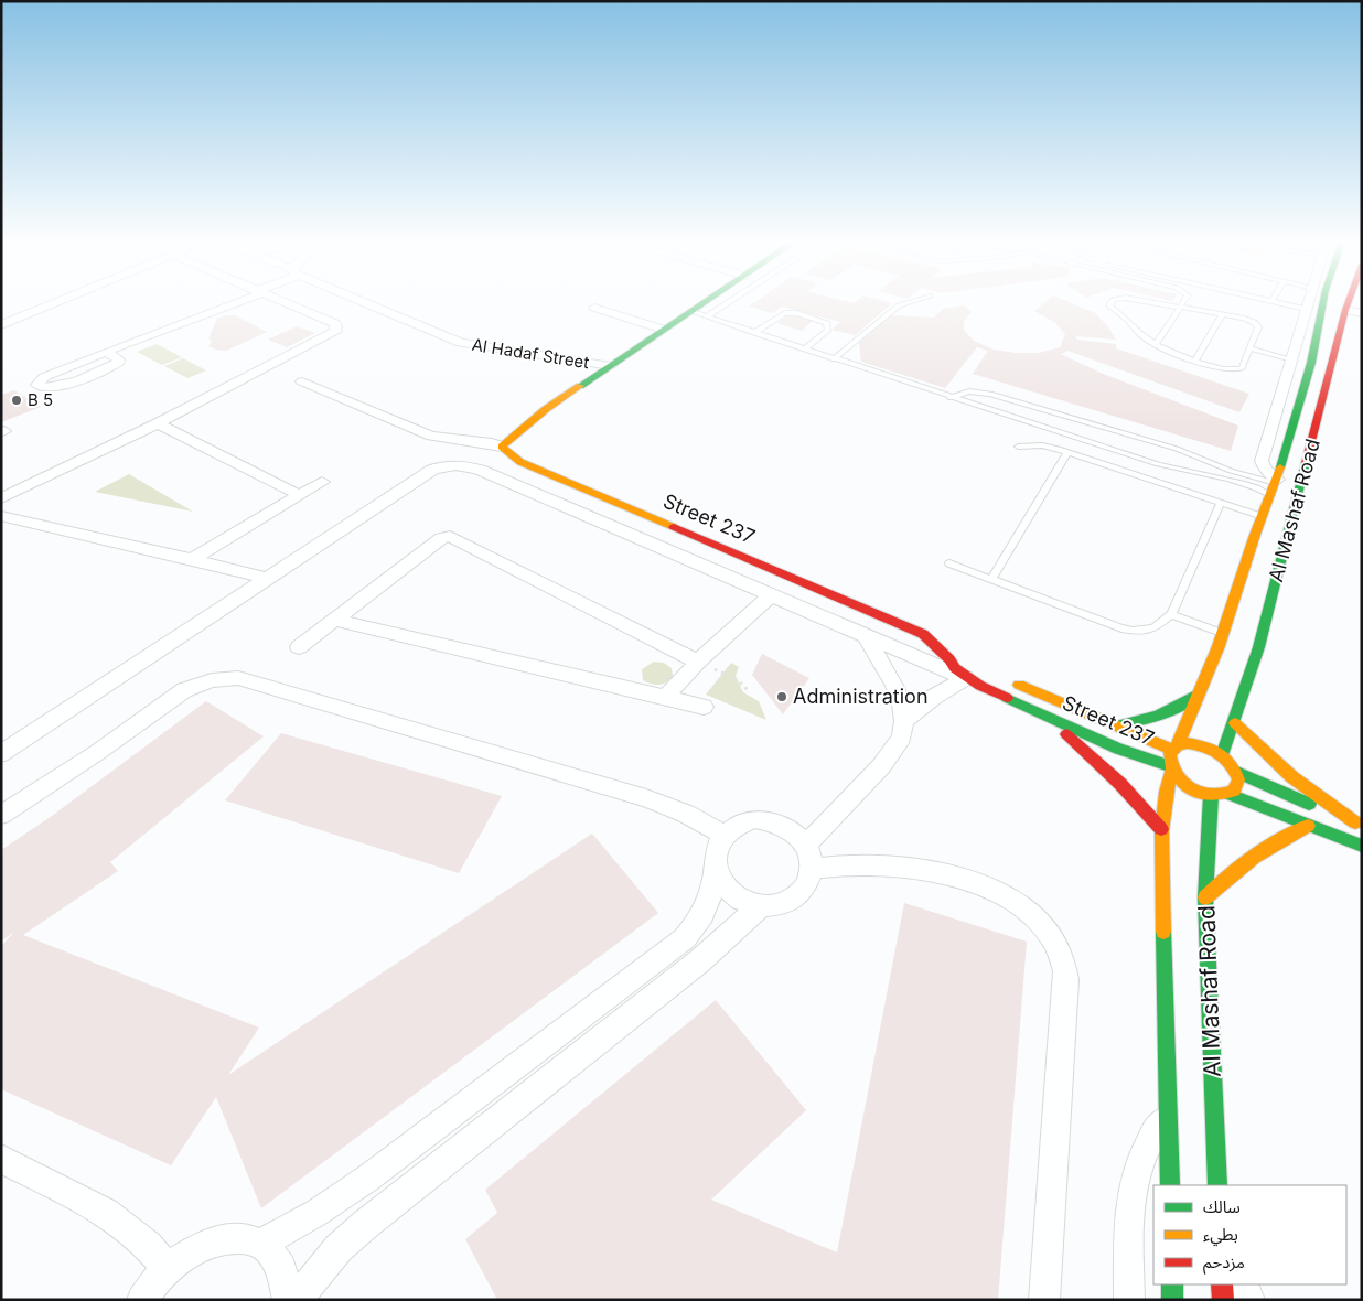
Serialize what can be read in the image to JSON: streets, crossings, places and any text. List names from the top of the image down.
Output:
{
  "streets": {
    "street": ["Al Hadaf Street", "Al Mashaf Road", "Street 237"]
  },
  "crossings": [
    ["Al Mashaf Road", "Street 237"]
  ],
  "places": ["B 5", "Administration"],
  "legend": ["سالك", "بطيء", "مزدحم"]
}
